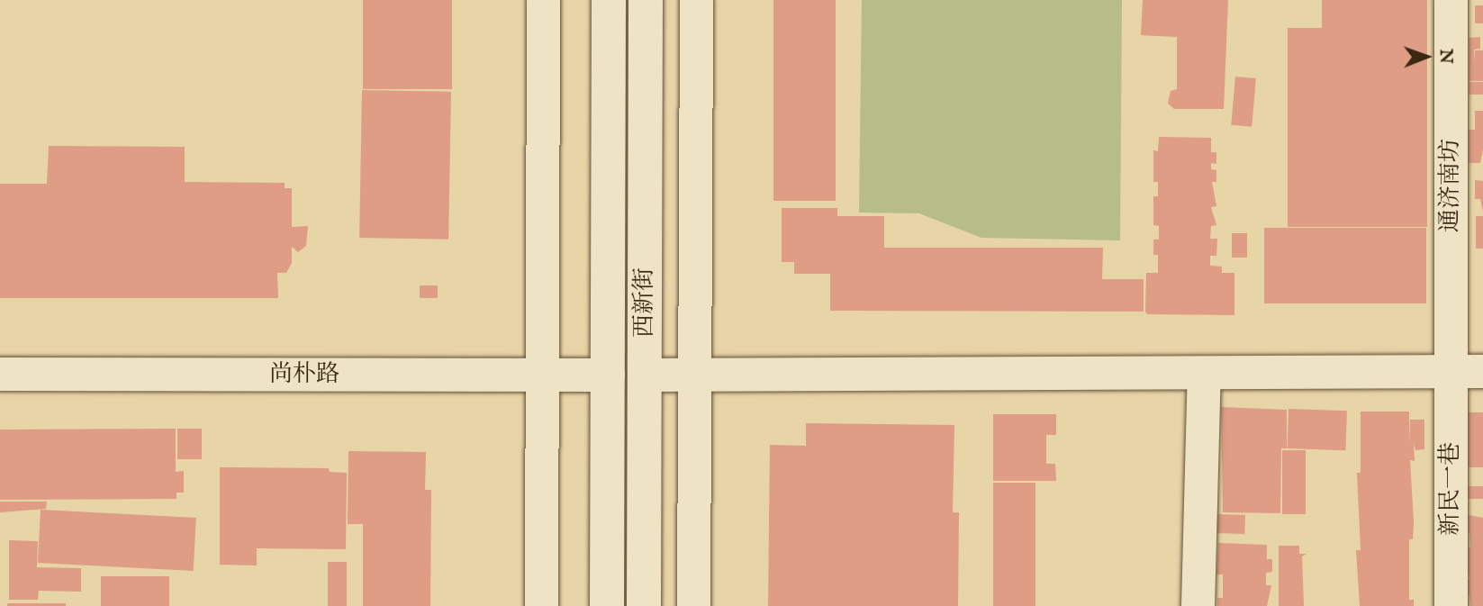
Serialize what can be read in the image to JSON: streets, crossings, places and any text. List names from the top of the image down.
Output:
{
  "streets": {
    "main road": ["西新街"],
    "street": ["通济南坊", "尚朴路", "新民一巷"]
  },
  "crossings": [
    ["通济南坊", "新民一巷"],
    ["西新街", "尚朴路"]
  ],
  "north": "right"
}
